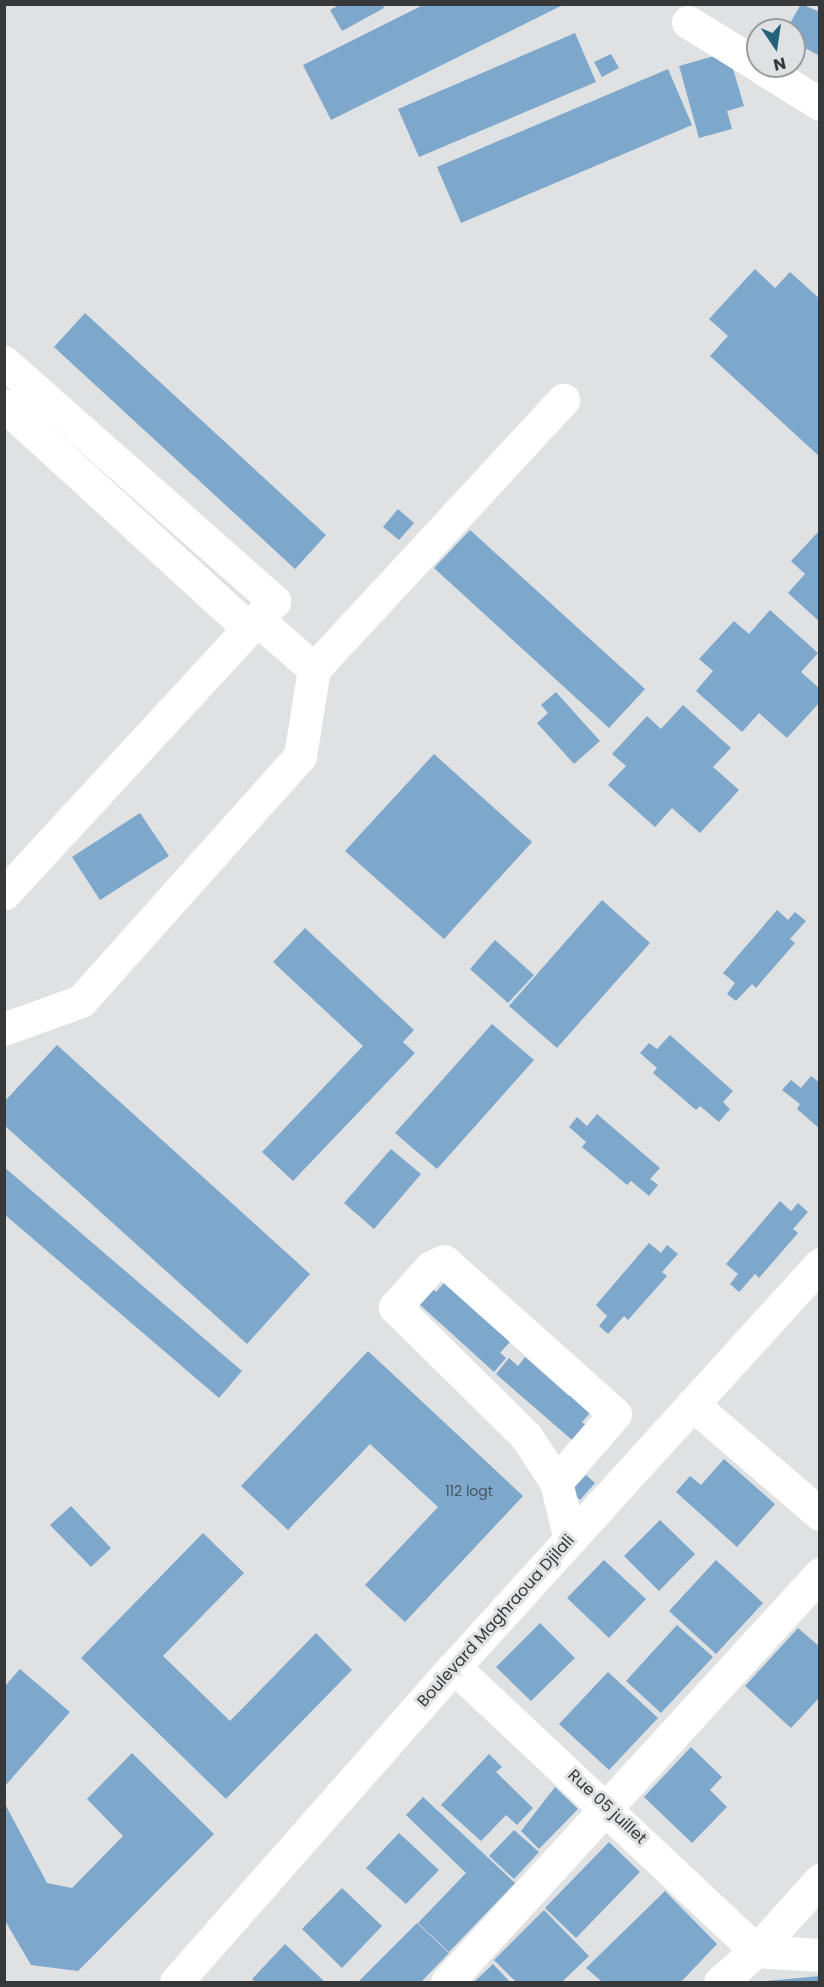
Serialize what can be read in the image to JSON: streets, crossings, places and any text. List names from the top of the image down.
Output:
{
  "streets": {
    "street": ["Boulevard Maghraoua Djilali", "Rue 05 juillet"]
  },
  "crossings": [
    ["Boulevard Maghraoua Djilali", "Rue 05 juillet"]
  ],
  "house_numbers": ["112 logt"],
  "north": "bottom"
}
